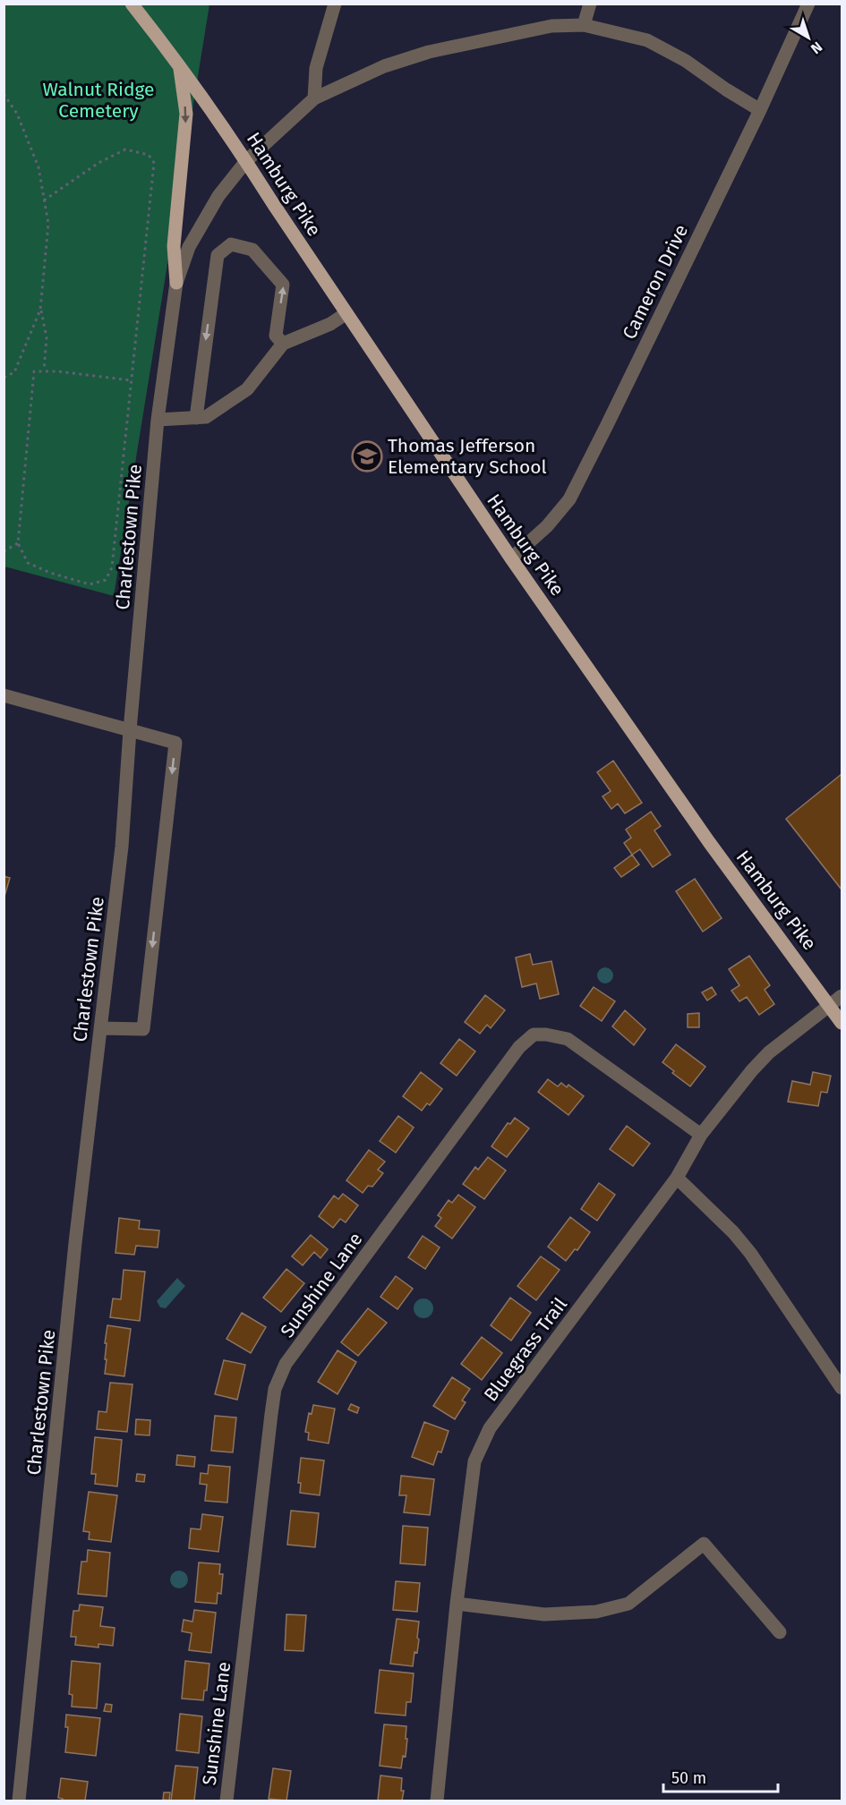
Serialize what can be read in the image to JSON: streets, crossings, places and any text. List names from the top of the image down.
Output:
{
  "streets": {
    "main road": ["Hamburg Pike"],
    "street": [
      "Cameron Drive",
      "Charlestown Pike",
      "Sunshine Lane",
      "Bluegrass Trail"
    ]
  },
  "crossings": [
    ["Hamburg Pike", "Cameron Drive"],
    ["Hamburg Pike", "Charlestown Pike"],
    ["Hamburg Pike", "Bluegrass Trail"],
    ["Cameron Drive", "Charlestown Pike"],
    ["Sunshine Lane", "Bluegrass Trail"]
  ],
  "parks": ["Walnut Ridge Cemetery"],
  "places": {
    "school or university": ["Thomas Jefferson Elementary School"]
  },
  "scale_bar": "50 m",
  "north": "bottom right"
}
